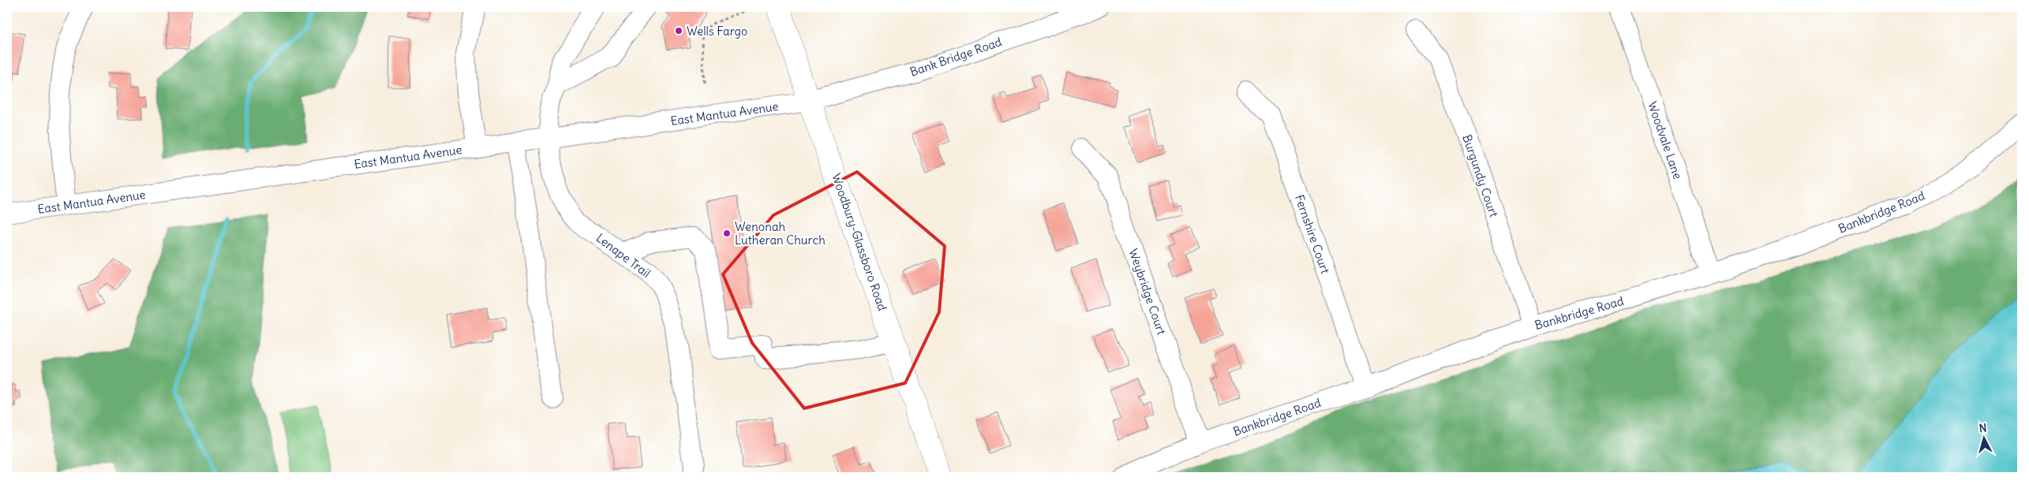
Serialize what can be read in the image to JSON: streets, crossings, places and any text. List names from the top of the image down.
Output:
{
  "streets": {
    "main road": ["Woodbury-Glassboro Road"],
    "street": [
      "Bank Bridge Road",
      "East Mantua Avenue",
      "Woodvale Lane",
      "Burgundy Court",
      "Bankbridge Road",
      "Fernshire Court",
      "Lenape Trail",
      "Weybridge Court"
    ]
  },
  "crossings": [
    ["Bank Bridge Road", "East Mantua Avenue"],
    ["Bank Bridge Road", "Woodbury-Glassboro Road"],
    ["East Mantua Avenue", "Woodbury-Glassboro Road"],
    ["East Mantua Avenue", "Lenape Trail"],
    ["Woodvale Lane", "Bankbridge Road"],
    ["Burgundy Court", "Bankbridge Road"],
    ["Bankbridge Road", "Fernshire Court"],
    ["Bankbridge Road", "Weybridge Court"]
  ],
  "places": ["Wells Fargo", "Wenonah Lutheran Church"],
  "north": "top"
}
